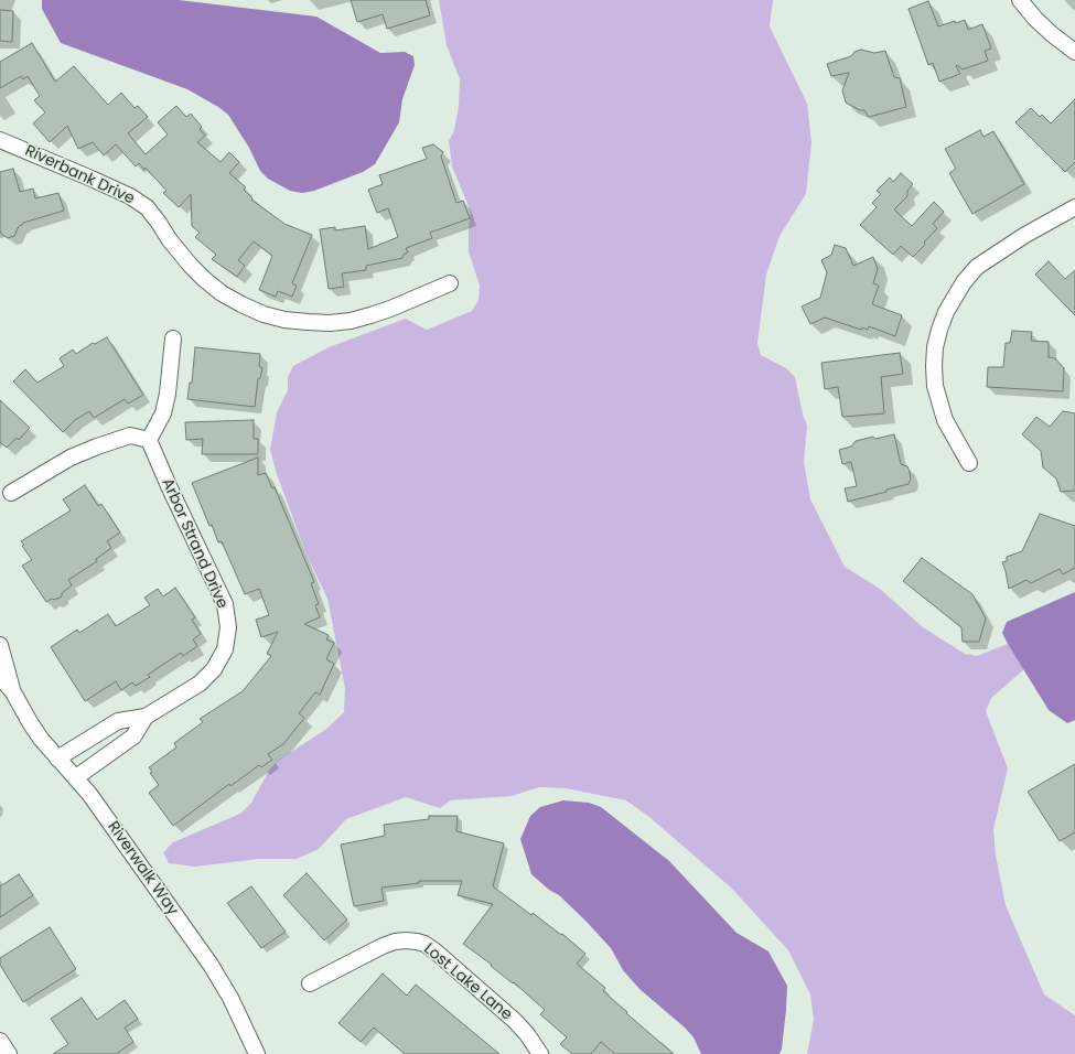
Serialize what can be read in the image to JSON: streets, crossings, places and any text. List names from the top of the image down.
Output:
{
  "streets": {
    "street": [
      "Riverbank Drive",
      "Arbor Strand Drive",
      "Riverwalk Way",
      "Lost Lake Lane"
    ]
  },
  "crossings": [
    ["Arbor Strand Drive", "Riverwalk Way"]
  ]
}
